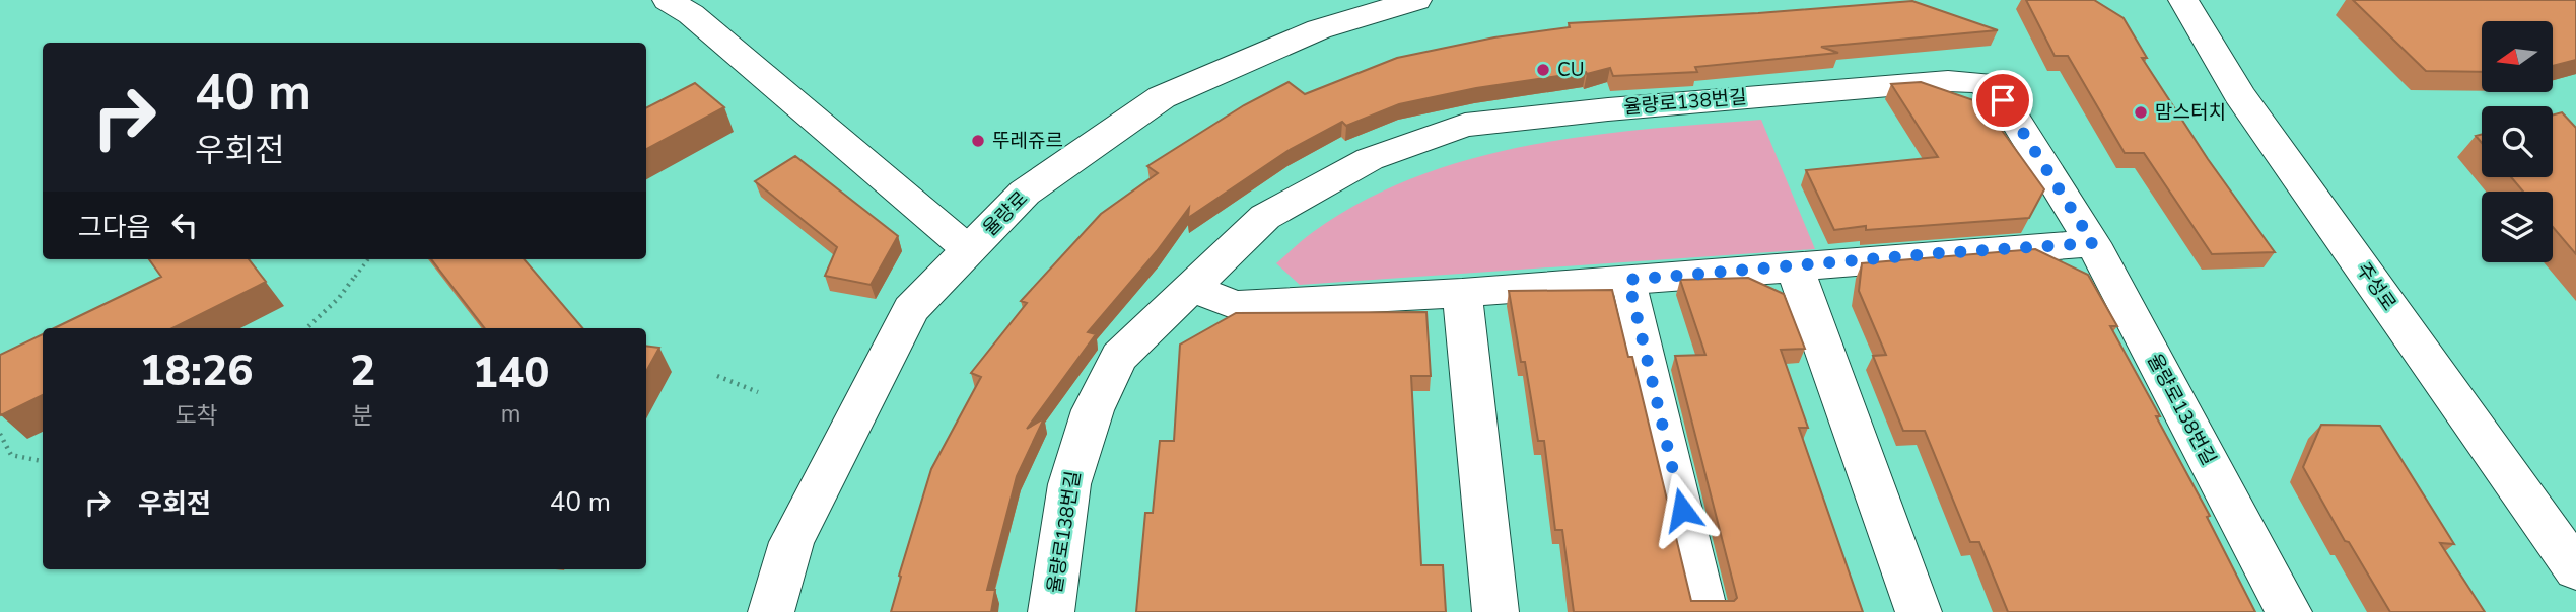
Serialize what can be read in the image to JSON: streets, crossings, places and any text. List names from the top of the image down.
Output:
{
  "streets": {
    "street": ["율량로138번길", "율량로", "주성로"]
  },
  "places": ["CU", "맘스터치", "뚜레쥬르"],
  "north": "left",
  "page": {
    "turn": ["40 m", "우회전"],
    "then": "그다음",
    "eta": [
      "18:26",
      "도착",
      "2",
      "분",
      "140",
      "m"
    ],
    "list": [
      {
        "name": "우회전",
        "value": "40 m"
      }
    ]
  }
}
